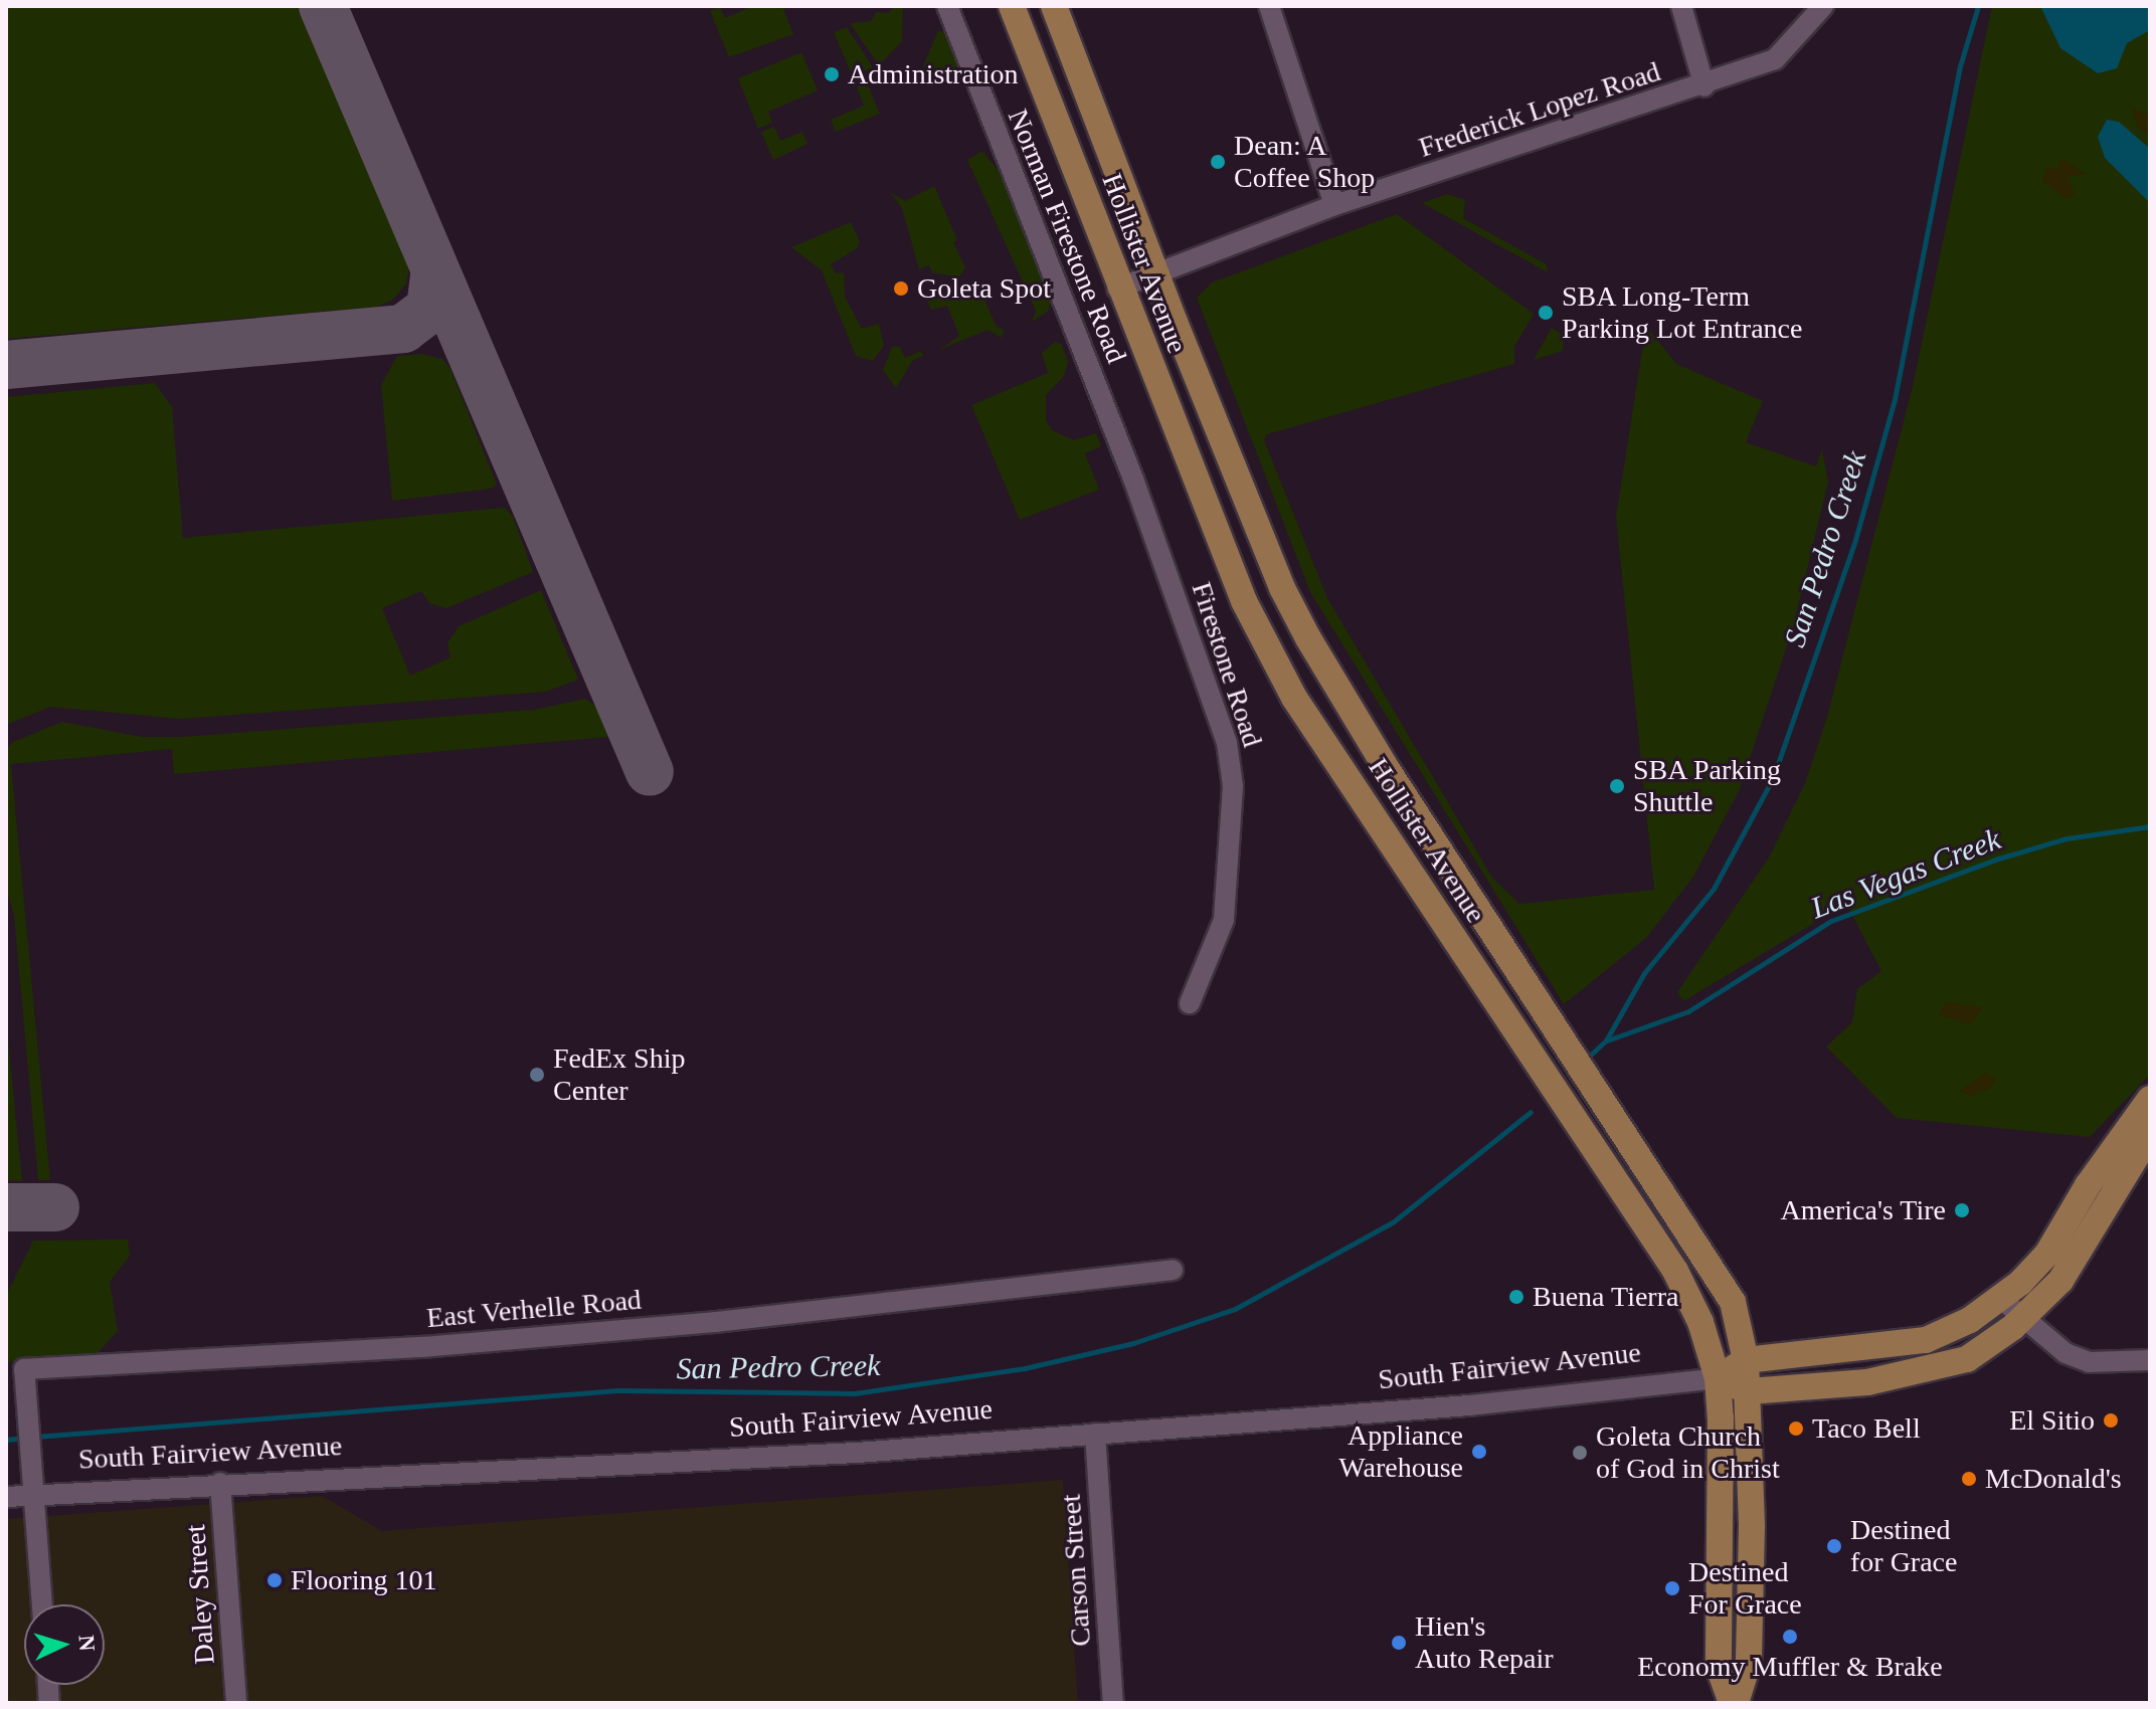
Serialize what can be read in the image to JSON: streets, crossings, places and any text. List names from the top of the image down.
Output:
{
  "streets": {
    "main road": ["Hollister Avenue", "South Fairview Avenue"],
    "street": [
      "Frederick Lopez Road",
      "Norman Firestone Road",
      "Firestone Road",
      "East Verhelle Road",
      "Carson Street",
      "Daley Street"
    ]
  },
  "crossings": [
    ["Frederick Lopez Road", "Hollister Avenue"],
    ["Norman Firestone Road", "Firestone Road"],
    ["Hollister Avenue", "South Fairview Avenue"],
    ["East Verhelle Road", "South Fairview Avenue"],
    ["South Fairview Avenue", "Carson Street"],
    ["South Fairview Avenue", "Daley Street"]
  ],
  "water": ["San Pedro Creek", "Las Vegas Creek"],
  "places": [
    "Administration",
    "Dean: A Coffee Shop",
    "Goleta Spot",
    "SBA Long-Term Parking Lot Entrance",
    "SBA Parking Shuttle",
    "FedEx Ship Center",
    "America's Tire",
    "Buena Tierra",
    "El Sitio",
    "Taco Bell",
    "Appliance Warehouse",
    "Goleta Church of God in Christ",
    "McDonald's",
    "Destined for Grace",
    "Flooring 101",
    "Destined For Grace",
    "Economy Muffler & Brake",
    "Hien's Auto Repair"
  ],
  "north": "right"
}
